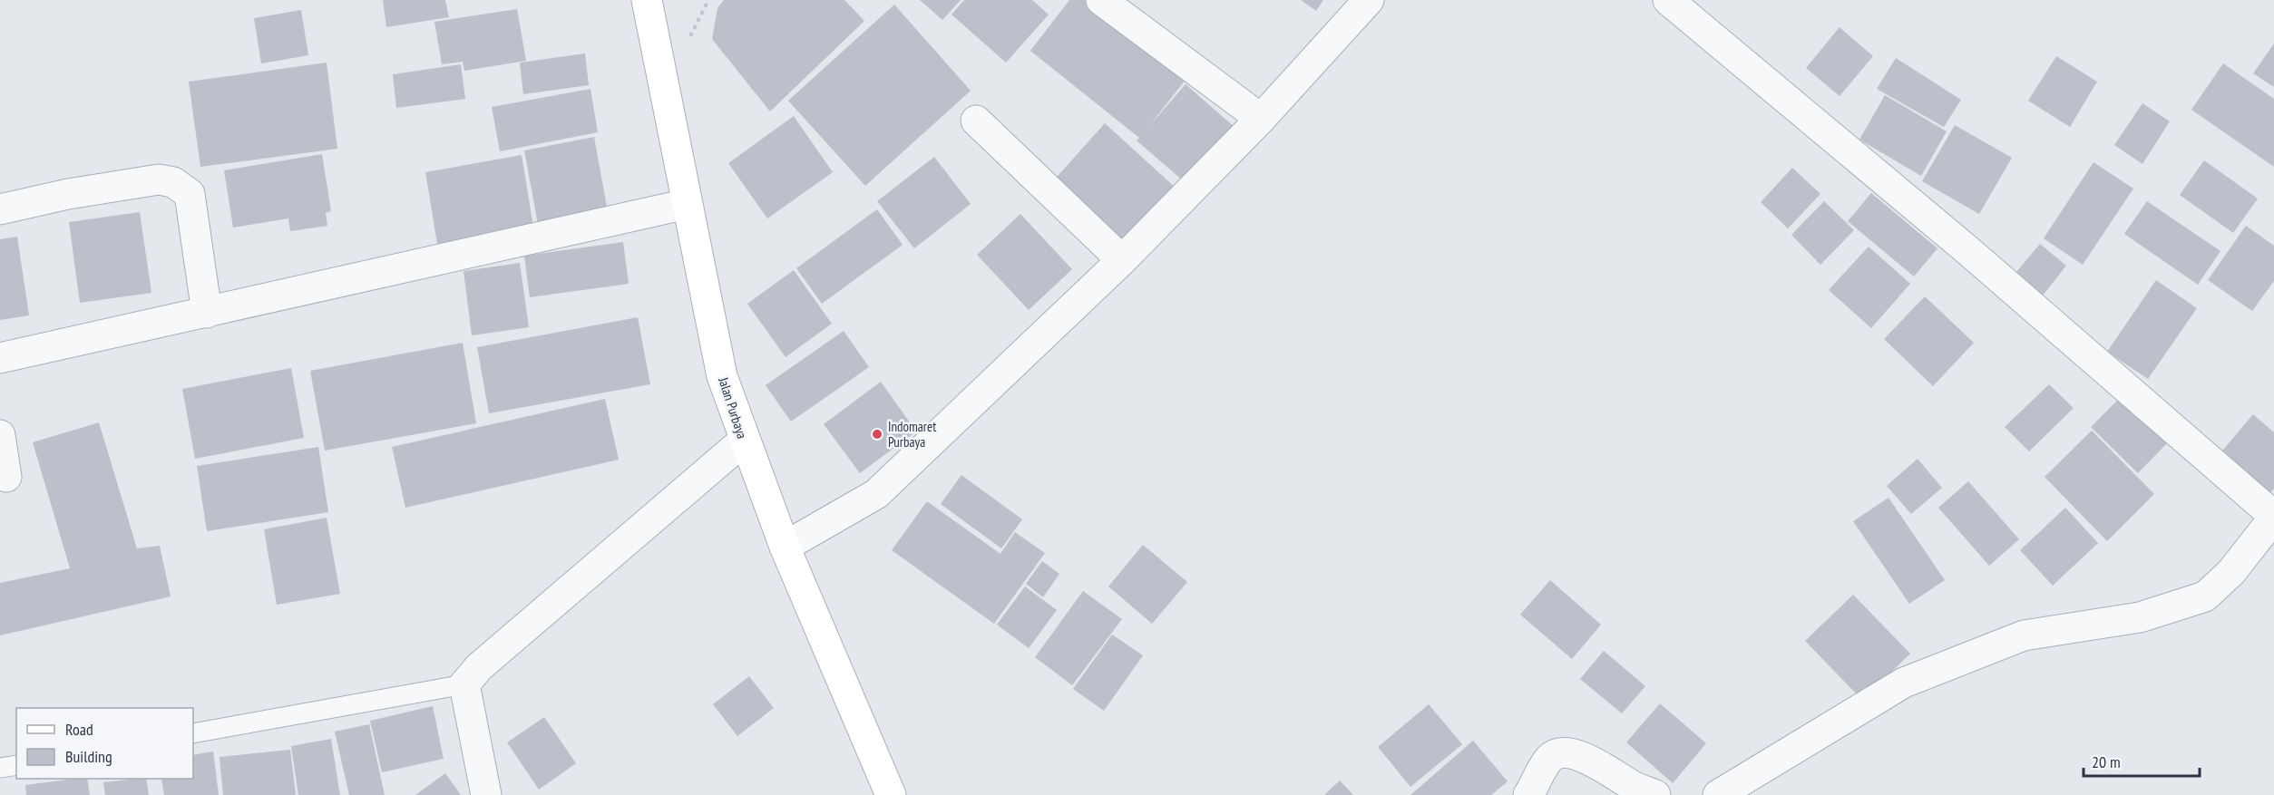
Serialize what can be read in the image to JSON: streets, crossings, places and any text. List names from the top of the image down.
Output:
{
  "streets": {
    "main road": ["Jalan Purbaya"]
  },
  "places": ["Indomaret Purbaya"],
  "legend": ["Road", "Building"],
  "scale_bar": "20 m"
}
